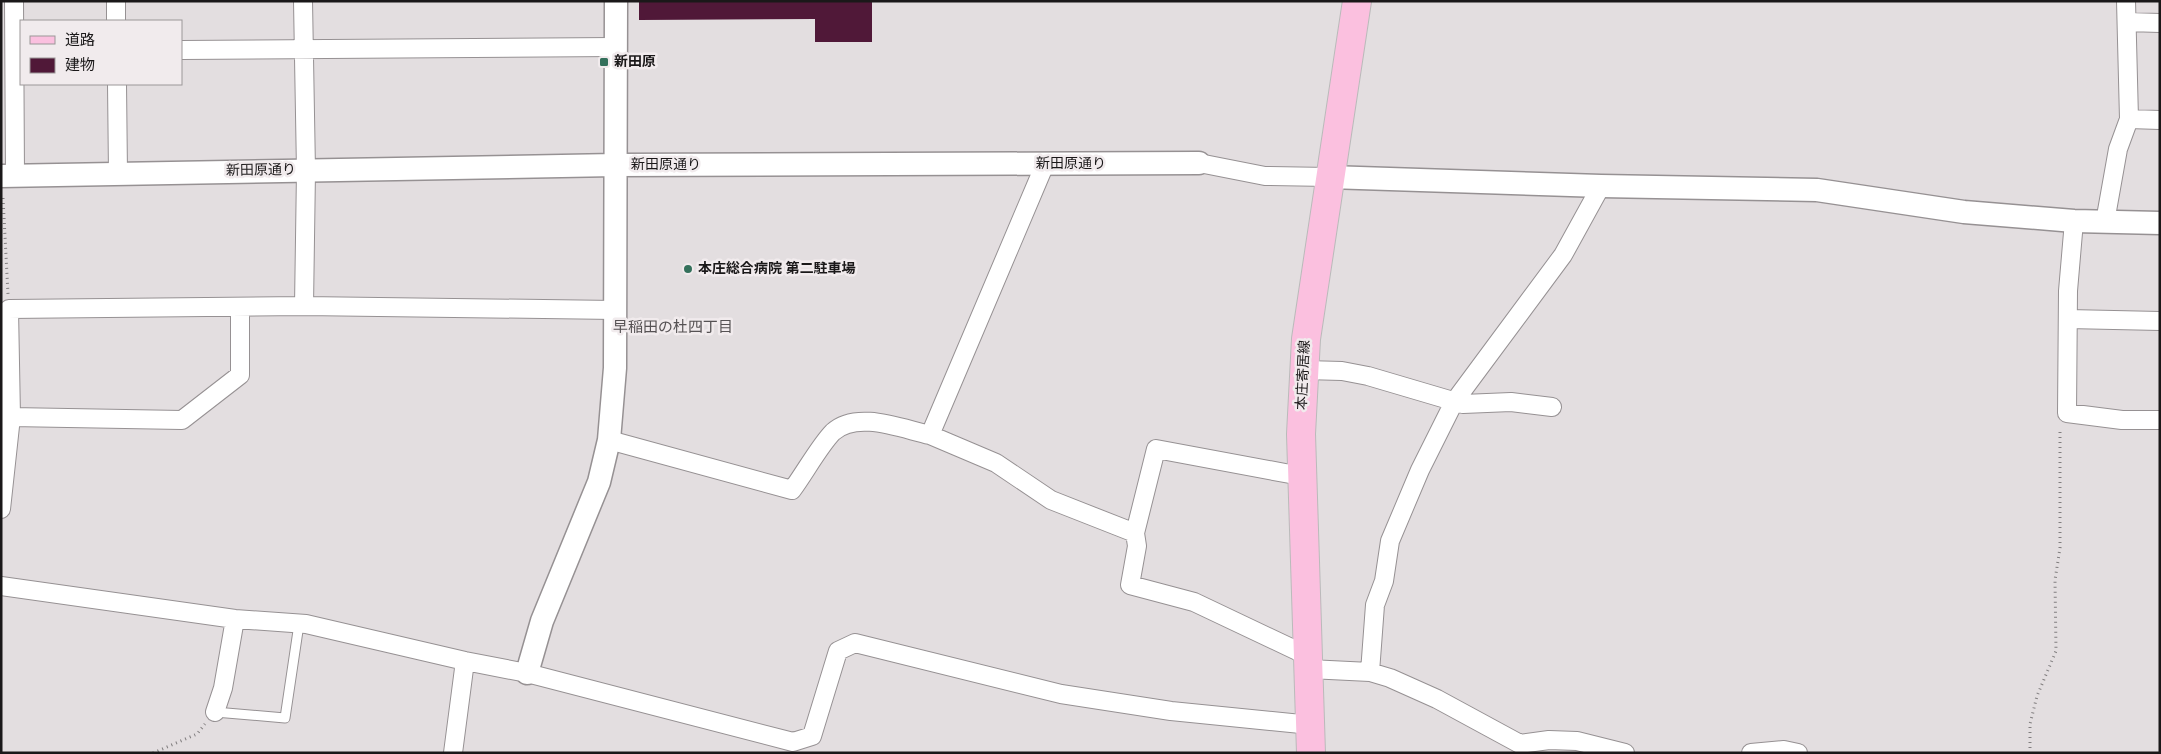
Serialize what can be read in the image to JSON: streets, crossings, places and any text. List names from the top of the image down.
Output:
{
  "streets": {
    "main road": ["本庄寄居線"],
    "street": ["新田原通り"]
  },
  "crossings": [
    ["新田原通り", "本庄寄居線"]
  ],
  "districts": ["早稲田の杜四丁目"],
  "places": {
    "transit": ["新田原"],
    "other": ["本庄総合病院 第二駐車場"]
  },
  "legend": ["道路", "建物"]
}
